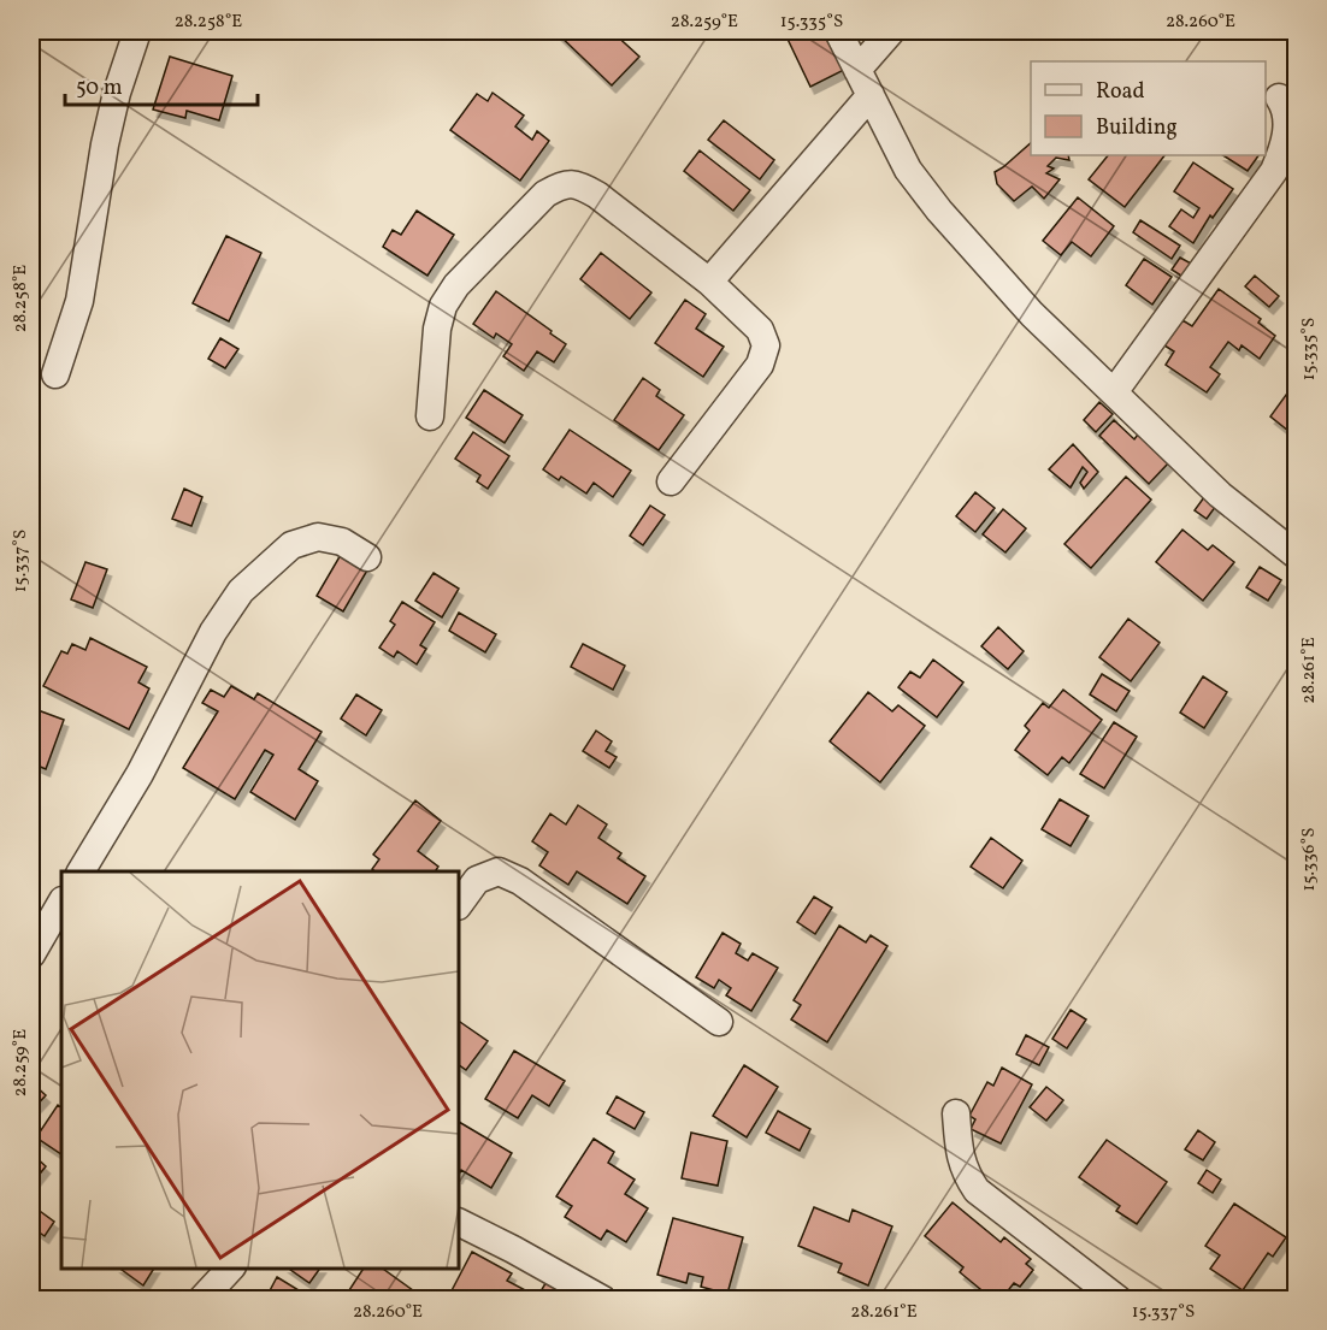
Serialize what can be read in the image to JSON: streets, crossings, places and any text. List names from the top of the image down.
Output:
{
  "legend": ["Road", "Building"],
  "scale_bar": "50 m",
  "coordinates": [
    "28.258°E",
    "28.259°E",
    "15.335°S",
    "28.260°E",
    "15.337°S",
    "28.261°E",
    "15.336°S"
  ]
}
